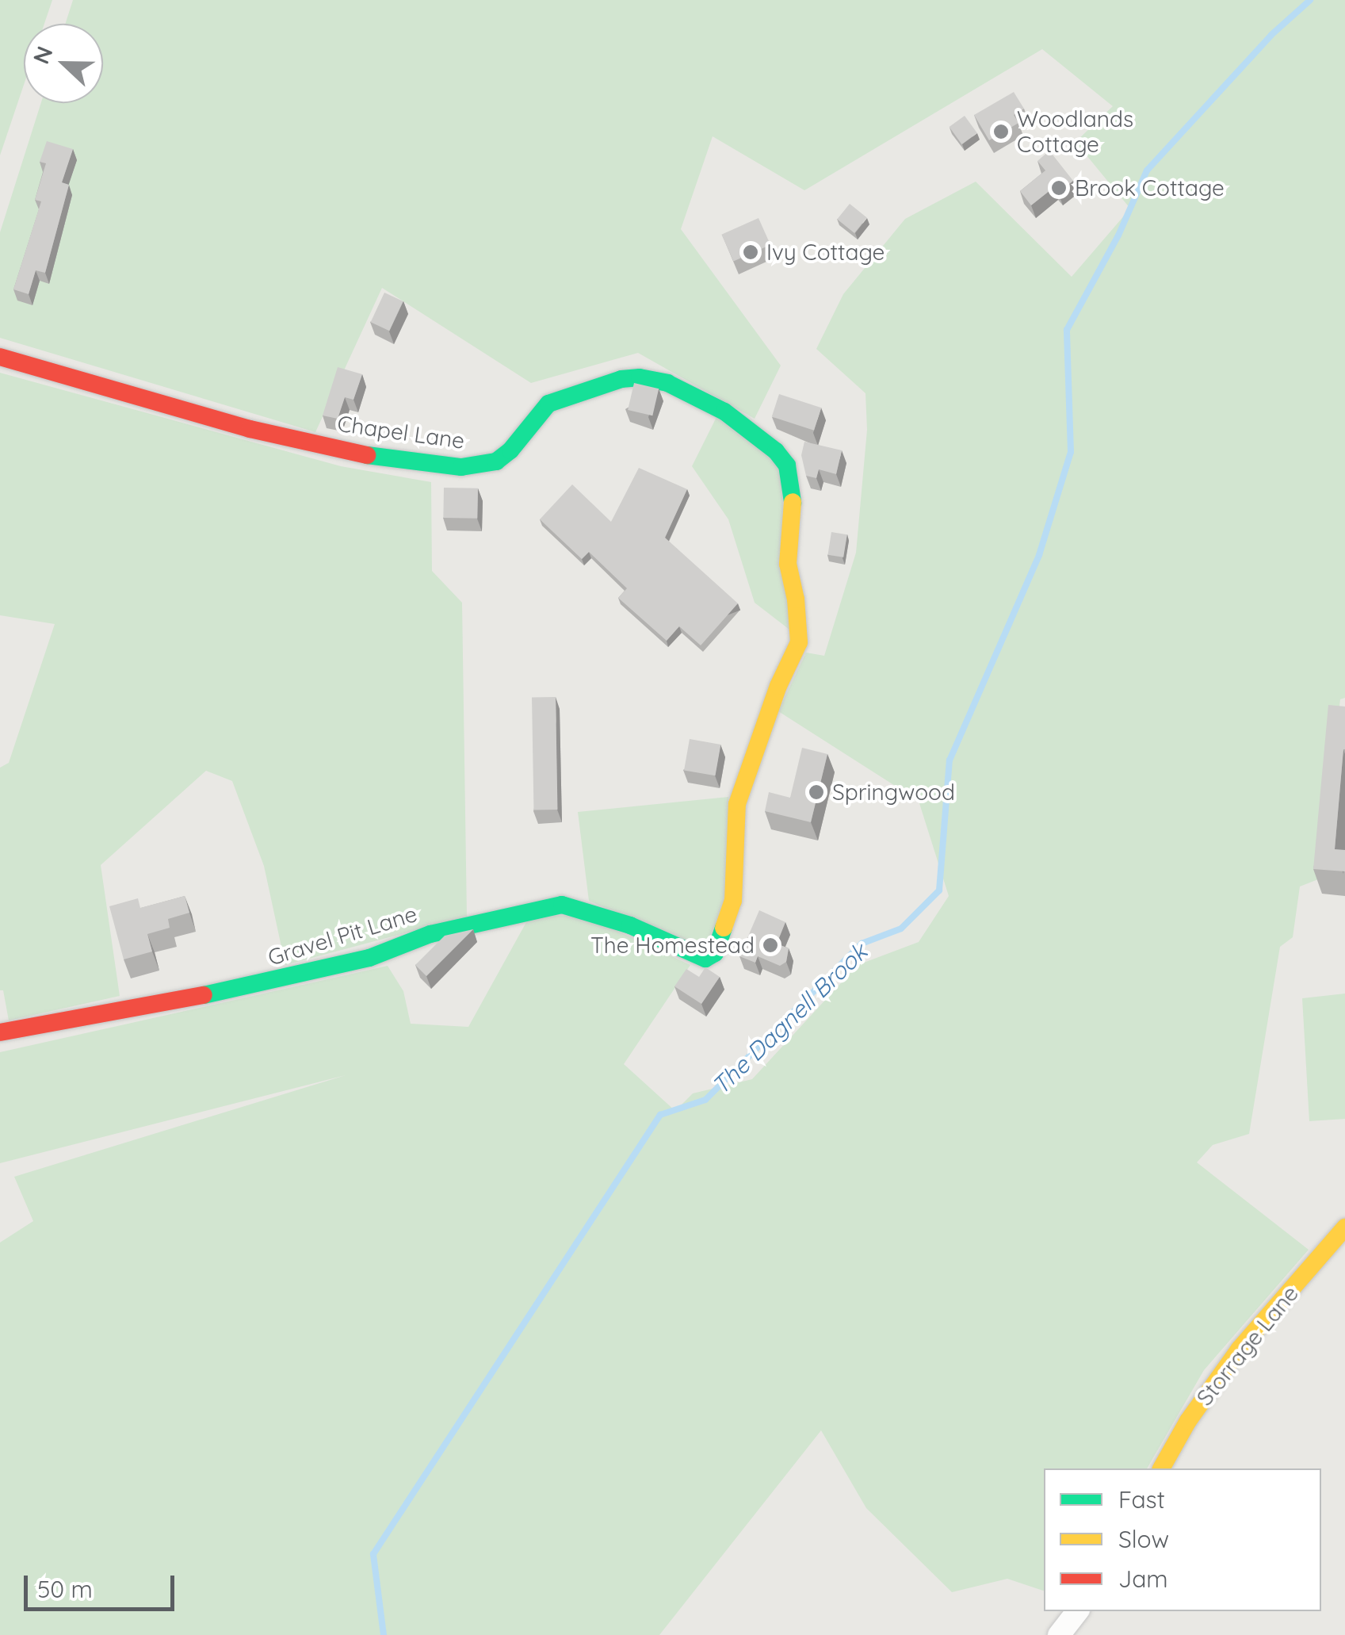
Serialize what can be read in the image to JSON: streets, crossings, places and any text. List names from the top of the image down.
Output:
{
  "streets": {
    "street": ["Chapel Lane", "Gravel Pit Lane", "Storrage Lane"]
  },
  "crossings": [
    ["Chapel Lane", "Gravel Pit Lane"]
  ],
  "water": ["The Dagnell Brook"],
  "places": [
    "Woodlands Cottage",
    "Brook Cottage",
    "Ivy Cottage",
    "Springwood",
    "The Homestead"
  ],
  "legend": ["Fast", "Slow", "Jam"],
  "scale_bar": "50 m",
  "north": "left"
}
